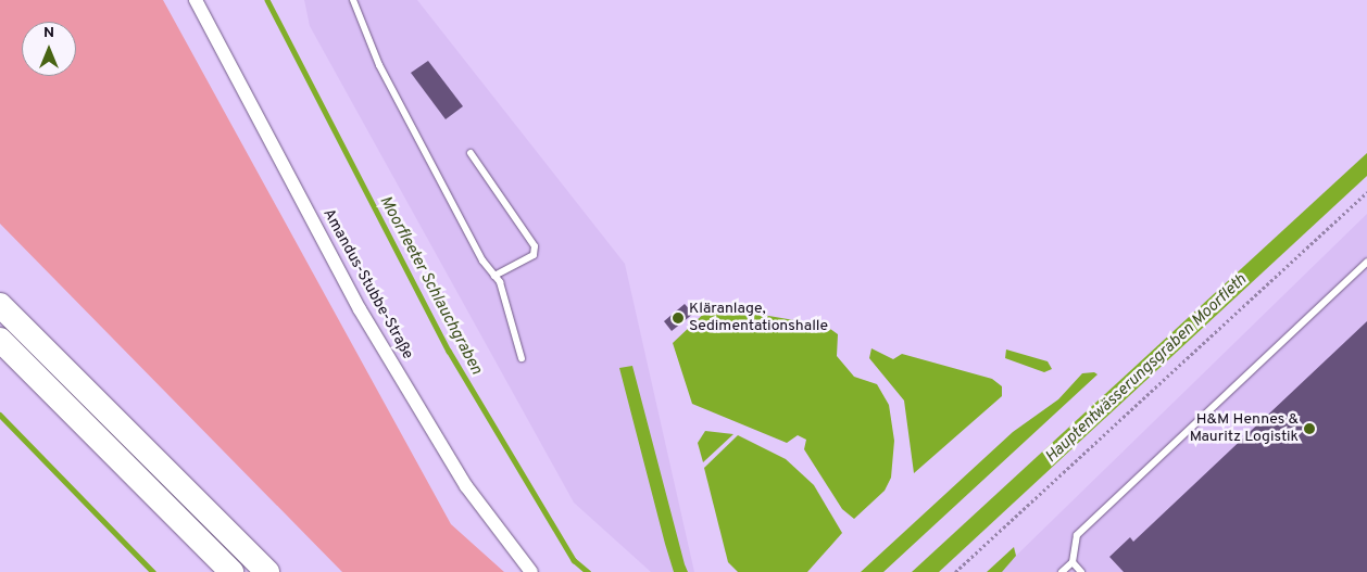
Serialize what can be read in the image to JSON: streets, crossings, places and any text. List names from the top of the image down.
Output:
{
  "streets": {
    "street": ["Amandus-Stubbe-Straße"]
  },
  "water": ["Moorfleeter Schlauchgraben", "Hauptentwässerungsgraben Moorfleth"],
  "places": ["Kläranlage, Sedimentationshalle", "H&M Hennes & Mauritz Logistik"],
  "north": "top"
}
